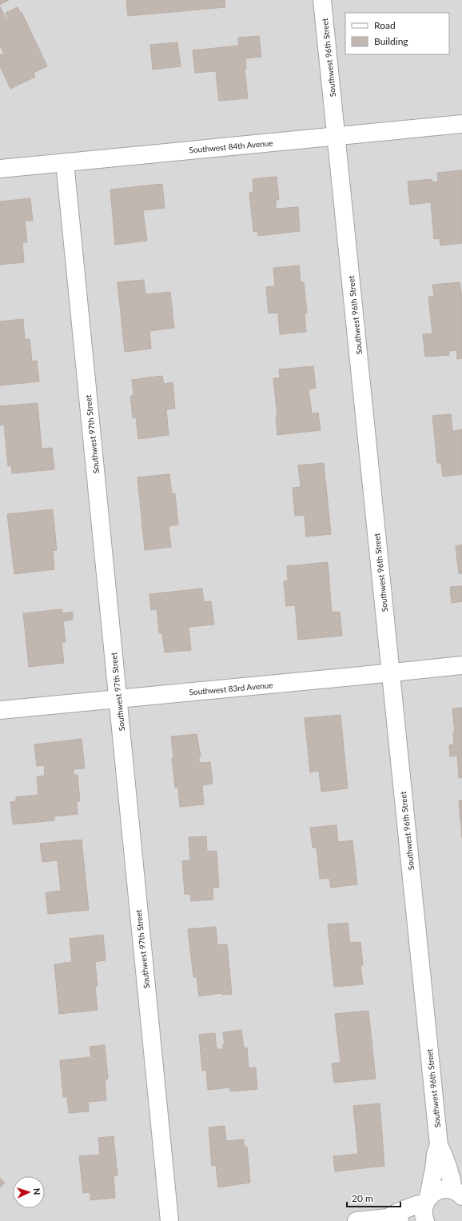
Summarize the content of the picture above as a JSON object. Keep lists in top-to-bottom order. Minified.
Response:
{"streets":{"street":["Southwest 96th Street","Southwest 84th Avenue","Southwest 97th Street","Southwest 83rd Avenue"]},"crossings":[["Southwest 96th Street","Southwest 84th Avenue"],["Southwest 96th Street","Southwest 83rd Avenue"],["Southwest 84th Avenue","Southwest 97th Street"],["Southwest 97th Street","Southwest 83rd Avenue"]],"legend":["Road","Building"],"scale_bar":"20 m","north":"right"}
